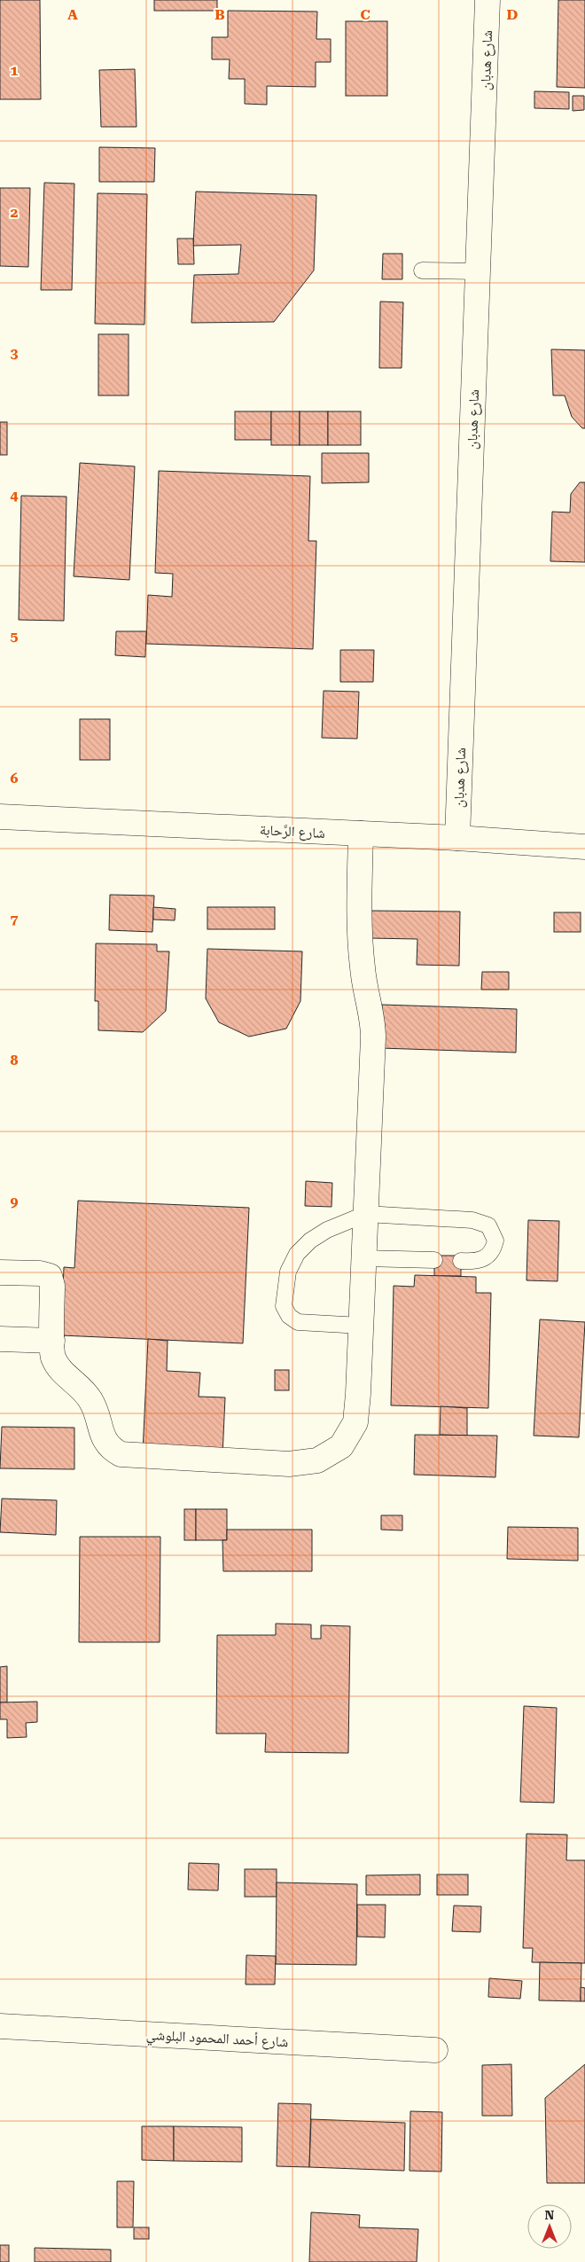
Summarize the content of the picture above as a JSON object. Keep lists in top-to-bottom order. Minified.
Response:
{"streets":{"street":["شارع هدبان","شارع الرَّحابة","شارع أحمد المحمود البلوشي"]},"crossings":[["شارع هدبان","شارع الرَّحابة"]],"north":"top","grid":{"columns":["A","B","C","D"],"rows":["1","2","3","4","5","6","7","8","9"]}}
